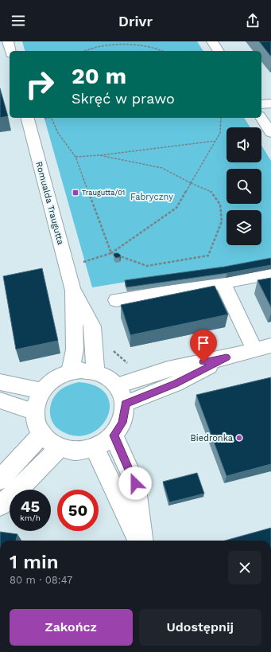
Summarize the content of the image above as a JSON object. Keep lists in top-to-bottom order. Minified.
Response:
{"streets":{"main road":["Romualda Traugutta"]},"parks":["Fabryczny"],"places":{"transit":["Traugutta/01"],"other":["Biedronka"]},"page":{"header":"Drivr","turn":["20 m","Skręć w prawo"],"speed":"45 km/h","limit":"50","heading":["1 min","80 m · 08:47"],"buttons":["Zakończ","Udostępnij"]}}
